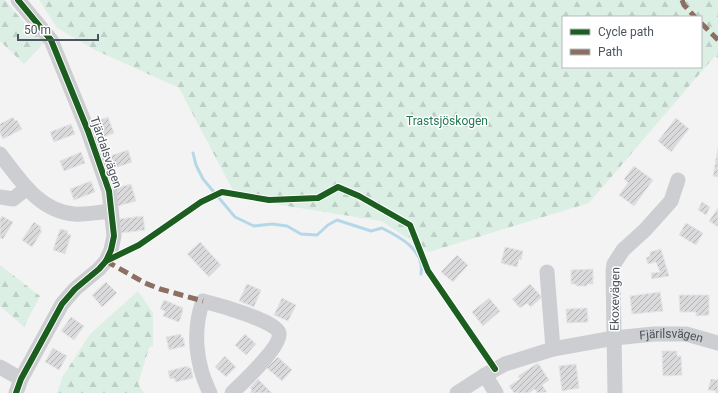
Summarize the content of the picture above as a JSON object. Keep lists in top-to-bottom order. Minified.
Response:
{"streets":{"street":["Tjärdalsvägen","Ekoxevägen","Fjärilsvägen"]},"crossings":[["Ekoxevägen","Fjärilsvägen"]],"parks":["Trastsjöskogen"],"legend":["Cycle path","Path"],"scale_bar":"50 m"}
